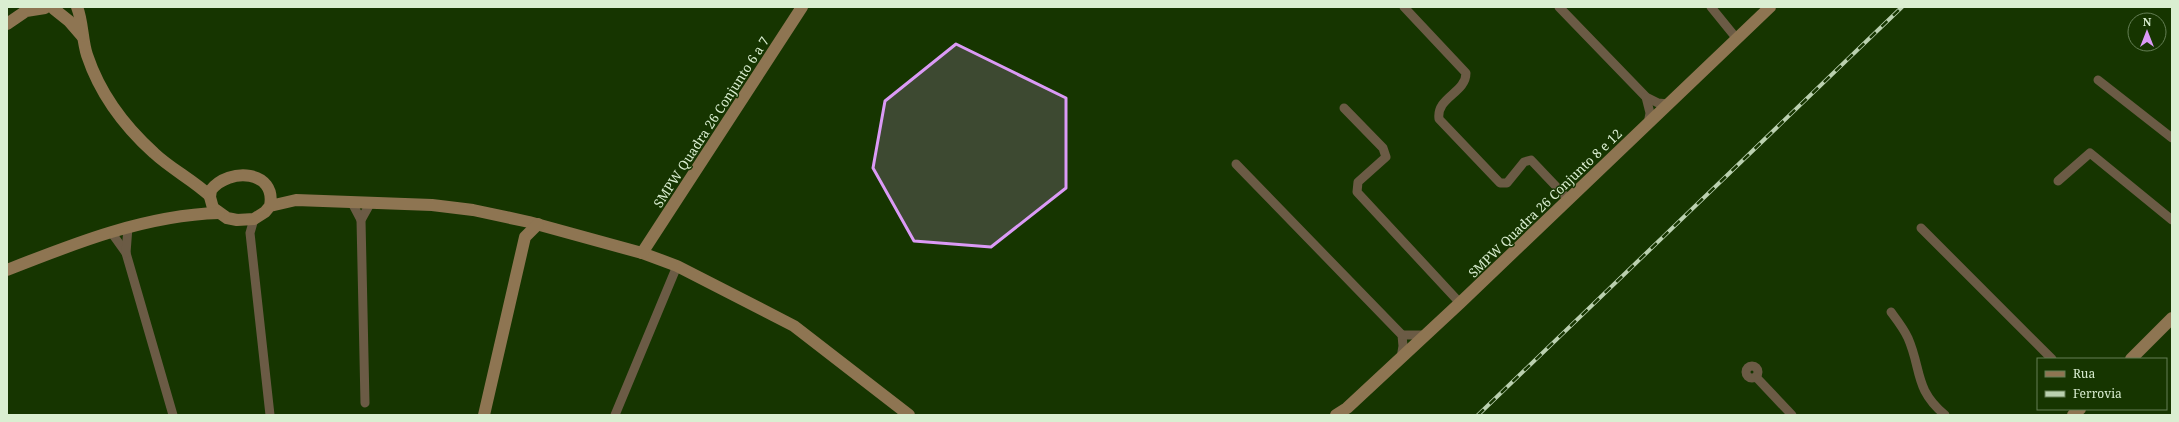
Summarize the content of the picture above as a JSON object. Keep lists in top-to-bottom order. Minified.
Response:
{"streets":{"street":["SMPW Quadra 26 Conjunto 6 a 7","SMPW Quadra 26 Conjunto 8 e 12"]},"legend":["Rua","Ferrovia"],"north":"top"}
